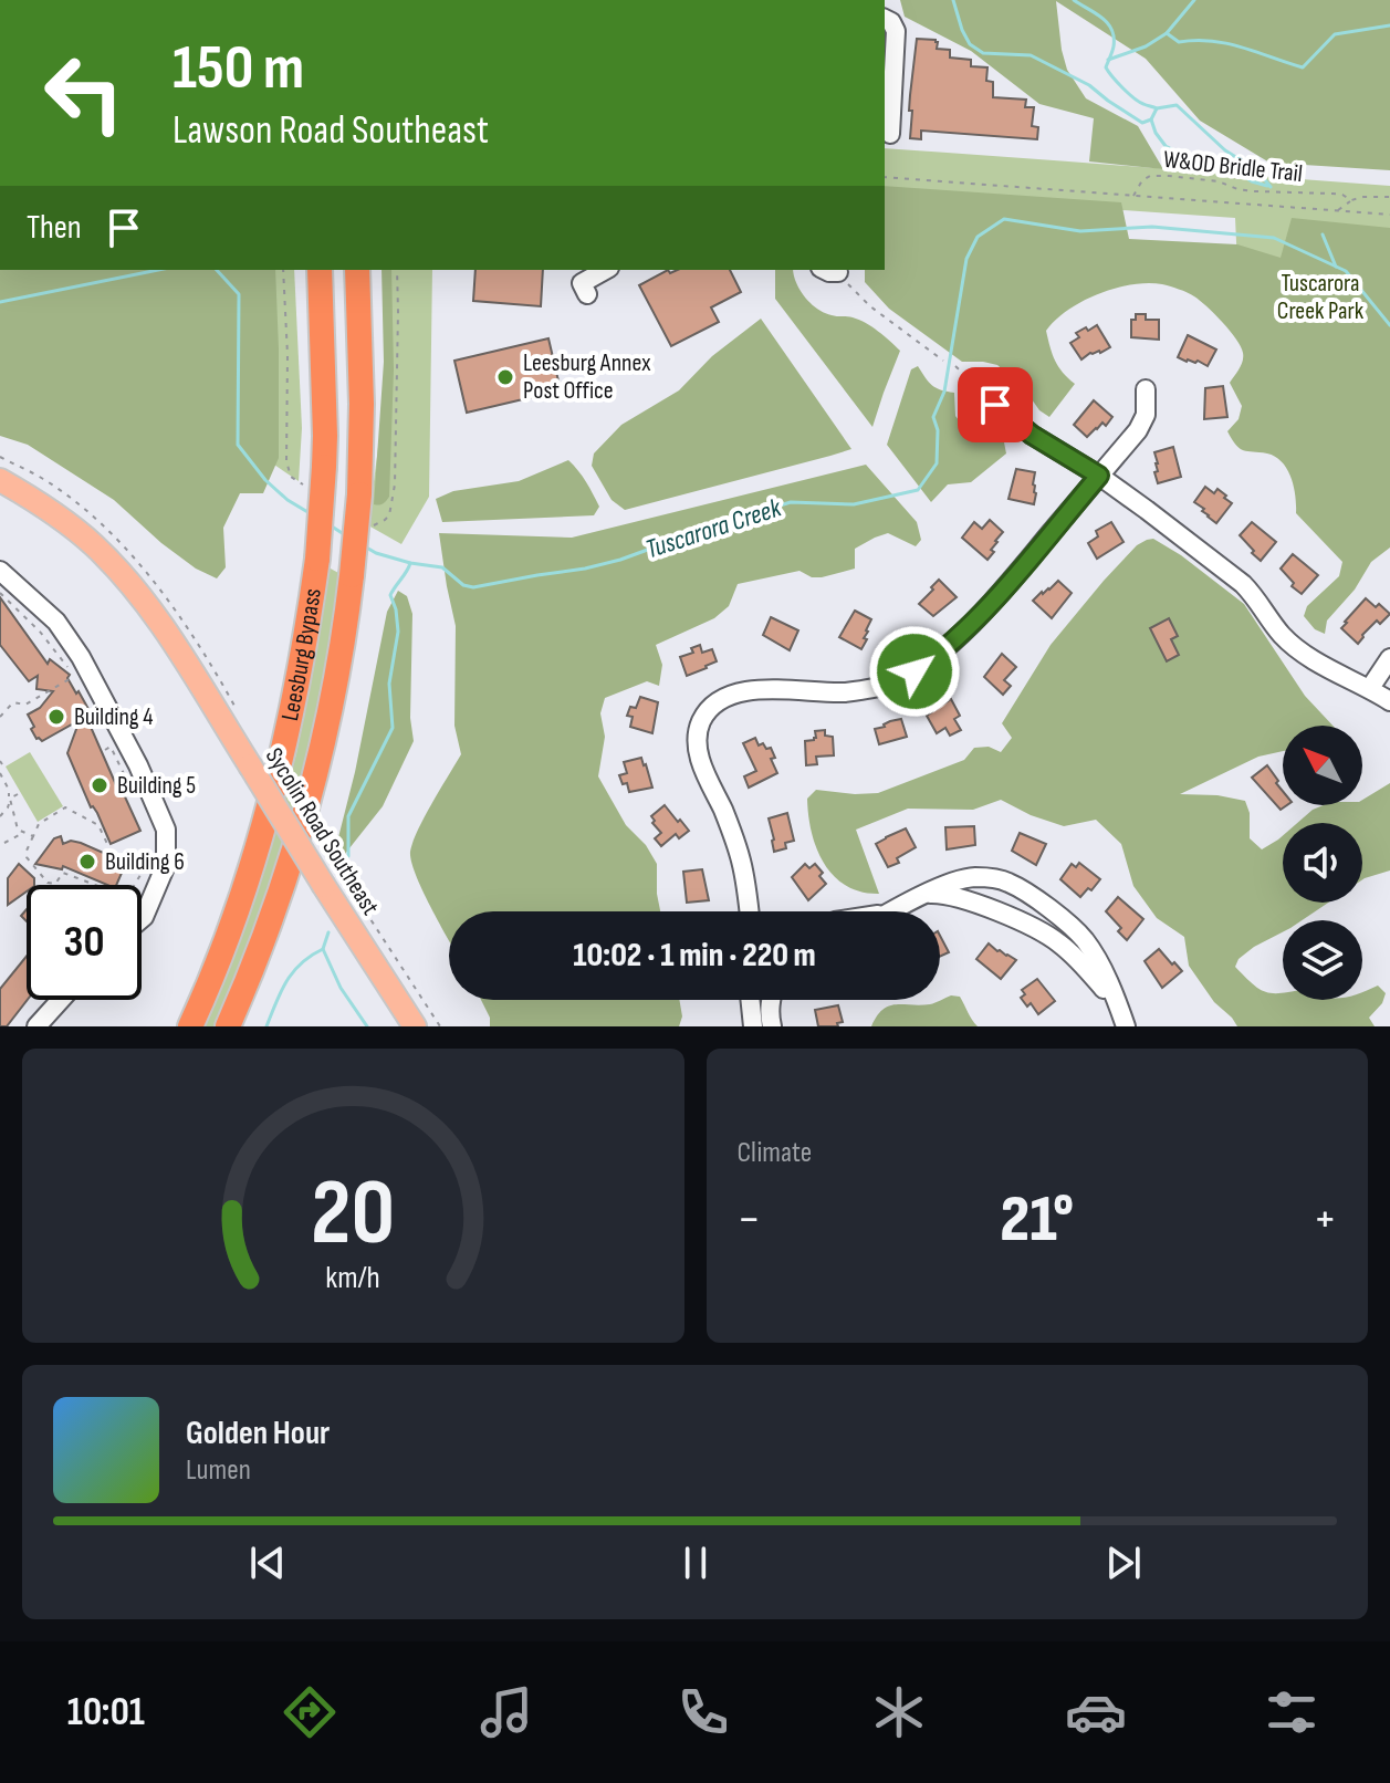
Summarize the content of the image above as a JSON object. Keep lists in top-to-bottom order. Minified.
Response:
{"streets":{"highway":["Leesburg Bypass"],"main road":["Sycolin Road Southeast"],"path":["W&OD Bridle Trail"]},"water":["Tuscarora Creek"],"parks":["Tuscarora Creek Park"],"places":["Leesburg Annex Post Office","Building 4","Building 5","Building 6"],"north":"top left","page":{"turn":["150 m","Lawson Road Southeast"],"then":"Then","limit":"30","trip":"10:02 · 1 min · 220 m","tile":"Climate","heat":["−","21°","+"],"song":["Golden Hour","Lumen"],"tabs":"10:01","gauge":["20","km/h"]}}
